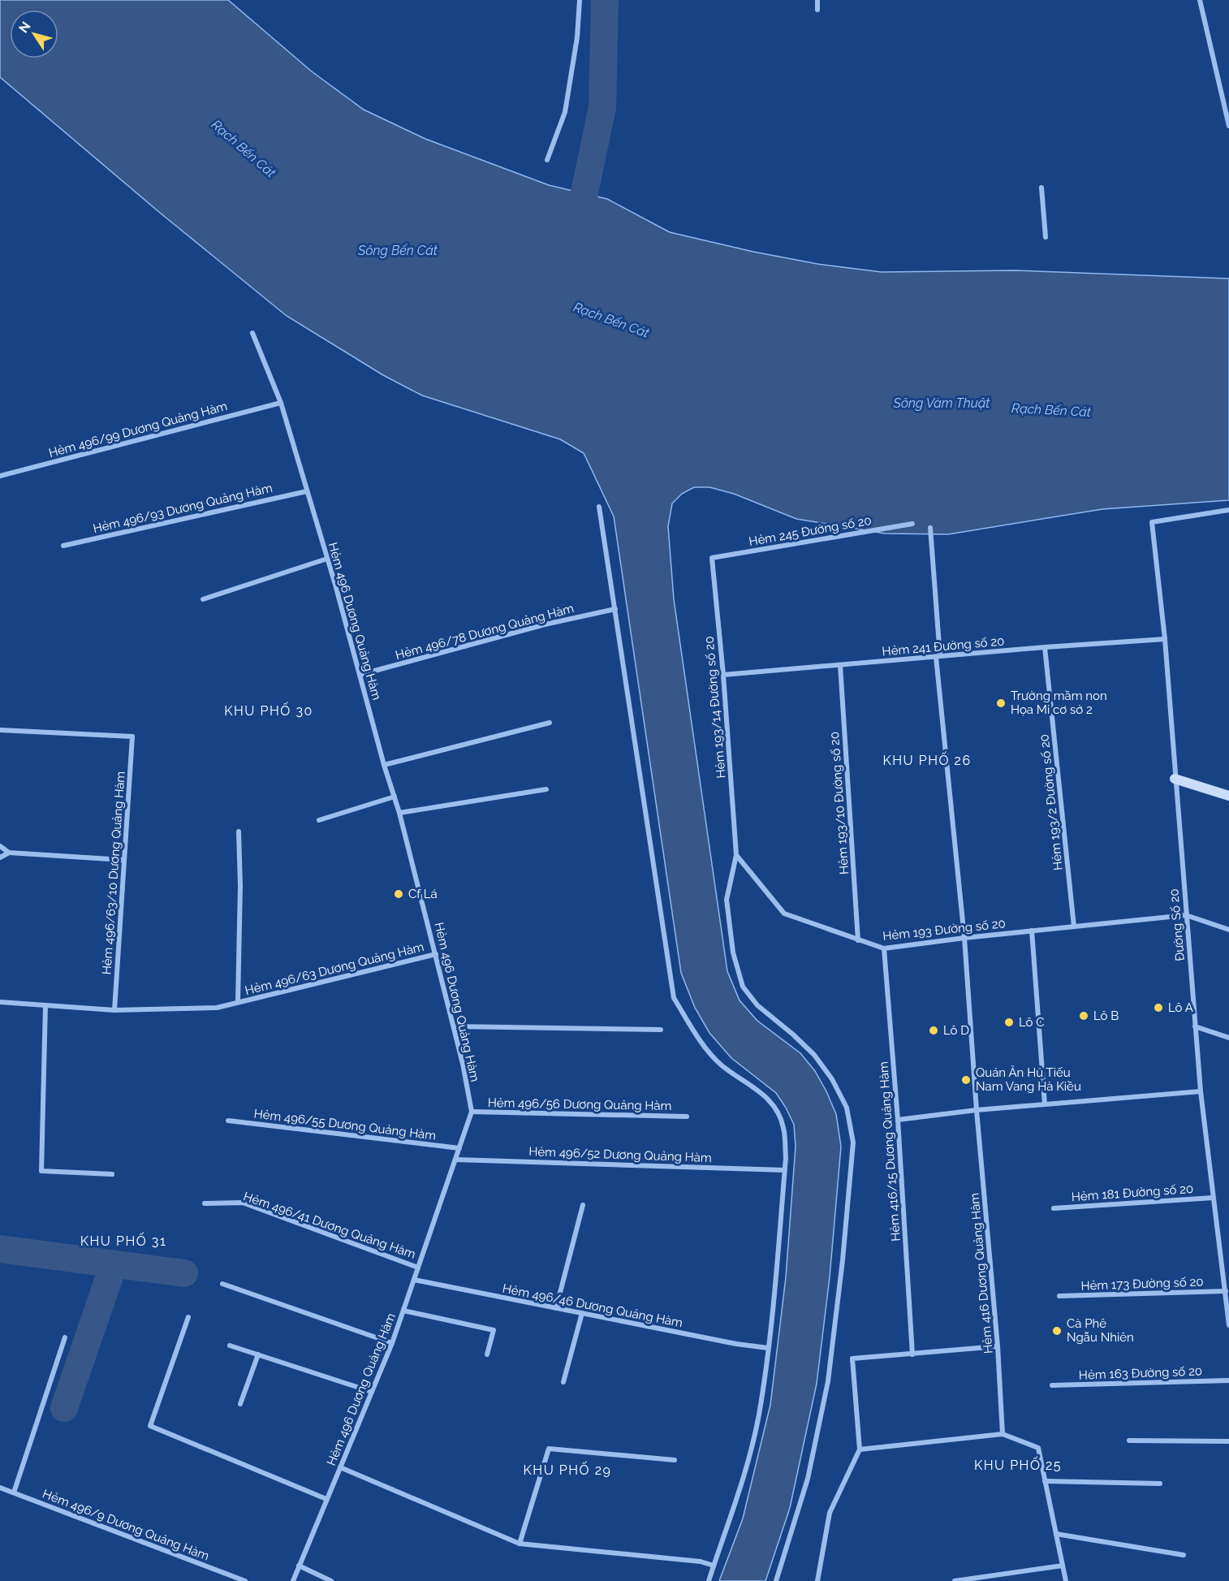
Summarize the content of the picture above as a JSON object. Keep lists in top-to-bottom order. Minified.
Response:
{"streets":{"street":["Hẻm 496/99 Dương Quảng Hàm","Hẻm 496/93 Dương Quảng Hàm","Hẻm 245 Đường số 20","Hẻm 496 Dương Quảng Hàm","Hẻm 496/78 Dương Quảng Hàm","Hẻm 241 Đường số 20","Hẻm 193/14 Đường số 20","Hẻm 193/2 Đường số 20","Hẻm 193/10 Đường số 20","Hẻm 496/63/10 Dương Quảng Hàm","Đường Số 20","Hẻm 193 Đường số 20","Hẻm 496/63 Dương Quảng Hàm","Hẻm 496/56 Dương Quảng Hàm","Hẻm 496/55 Dương Quảng Hàm","Hẻm 416/15 Dương Quảng Hàm","Hẻm 496/52 Dương Quảng Hàm","Hẻm 181 Đường số 20","Hẻm 496/41 Dương Quảng Hàm","Hẻm 416 Dương Quảng Hàm","Hẻm 173 Đường số 20","Hẻm 496/46 Dương Quảng Hàm","Hẻm 163 Đường số 20","Hẻm 496/9 Dương Quảng Hàm"]},"crossings":[["Hẻm 496/99 Dương Quảng Hàm","Hẻm 496 Dương Quảng Hàm"],["Hẻm 496/93 Dương Quảng Hàm","Hẻm 496 Dương Quảng Hàm"],["Hẻm 245 Đường số 20","Hẻm 193/14 Đường số 20"],["Hẻm 496 Dương Quảng Hàm","Hẻm 496/78 Dương Quảng Hàm"],["Hẻm 496 Dương Quảng Hàm","Hẻm 496/63 Dương Quảng Hàm"],["Hẻm 496 Dương Quảng Hàm","Hẻm 496/56 Dương Quảng Hàm"],["Hẻm 496 Dương Quảng Hàm","Hẻm 496/55 Dương Quảng Hàm"],["Hẻm 496 Dương Quảng Hàm","Hẻm 496/52 Dương Quảng Hàm"],["Hẻm 496 Dương Quảng Hàm","Hẻm 496/41 Dương Quảng Hàm"],["Hẻm 496 Dương Quảng Hàm","Hẻm 496/46 Dương Quảng Hàm"],["Hẻm 241 Đường số 20","Hẻm 193/14 Đường số 20"],["Hẻm 241 Đường số 20","Hẻm 193/2 Đường số 20"],["Hẻm 241 Đường số 20","Hẻm 193/10 Đường số 20"],["Hẻm 241 Đường số 20","Đường Số 20"],["Hẻm 241 Đường số 20","Hẻm 416 Dương Quảng Hàm"],["Hẻm 193/14 Đường số 20","Hẻm 193 Đường số 20"],["Hẻm 193/2 Đường số 20","Hẻm 193 Đường số 20"],["Hẻm 193/10 Đường số 20","Hẻm 193 Đường số 20"],["Hẻm 496/63/10 Dương Quảng Hàm","Hẻm 496/63 Dương Quảng Hàm"],["Đường Số 20","Hẻm 193 Đường số 20"],["Đường Số 20","Hẻm 181 Đường số 20"],["Đường Số 20","Hẻm 173 Đường số 20"],["Hẻm 193 Đường số 20","Hẻm 416/15 Dương Quảng Hàm"],["Hẻm 193 Đường số 20","Hẻm 416 Dương Quảng Hàm"]],"districts":["KHU PHỐ 30","KHU PHỐ 26","KHU PHỐ 31","KHU PHỐ 25","KHU PHỐ 29"],"water":["Rạch Bến Cát","Sông Bến Cát","Sông Vàm Thuật"],"places":["Trường mầm non Họa Mi cơ sở 2","Cf Lá","Lô A","Lô B","Lô C","Lô D","Quán Ăn Hủ Tiếu Nam Vang Hà Kiều","Cà Phê Ngẫu Nhiên"],"north":"top left"}
